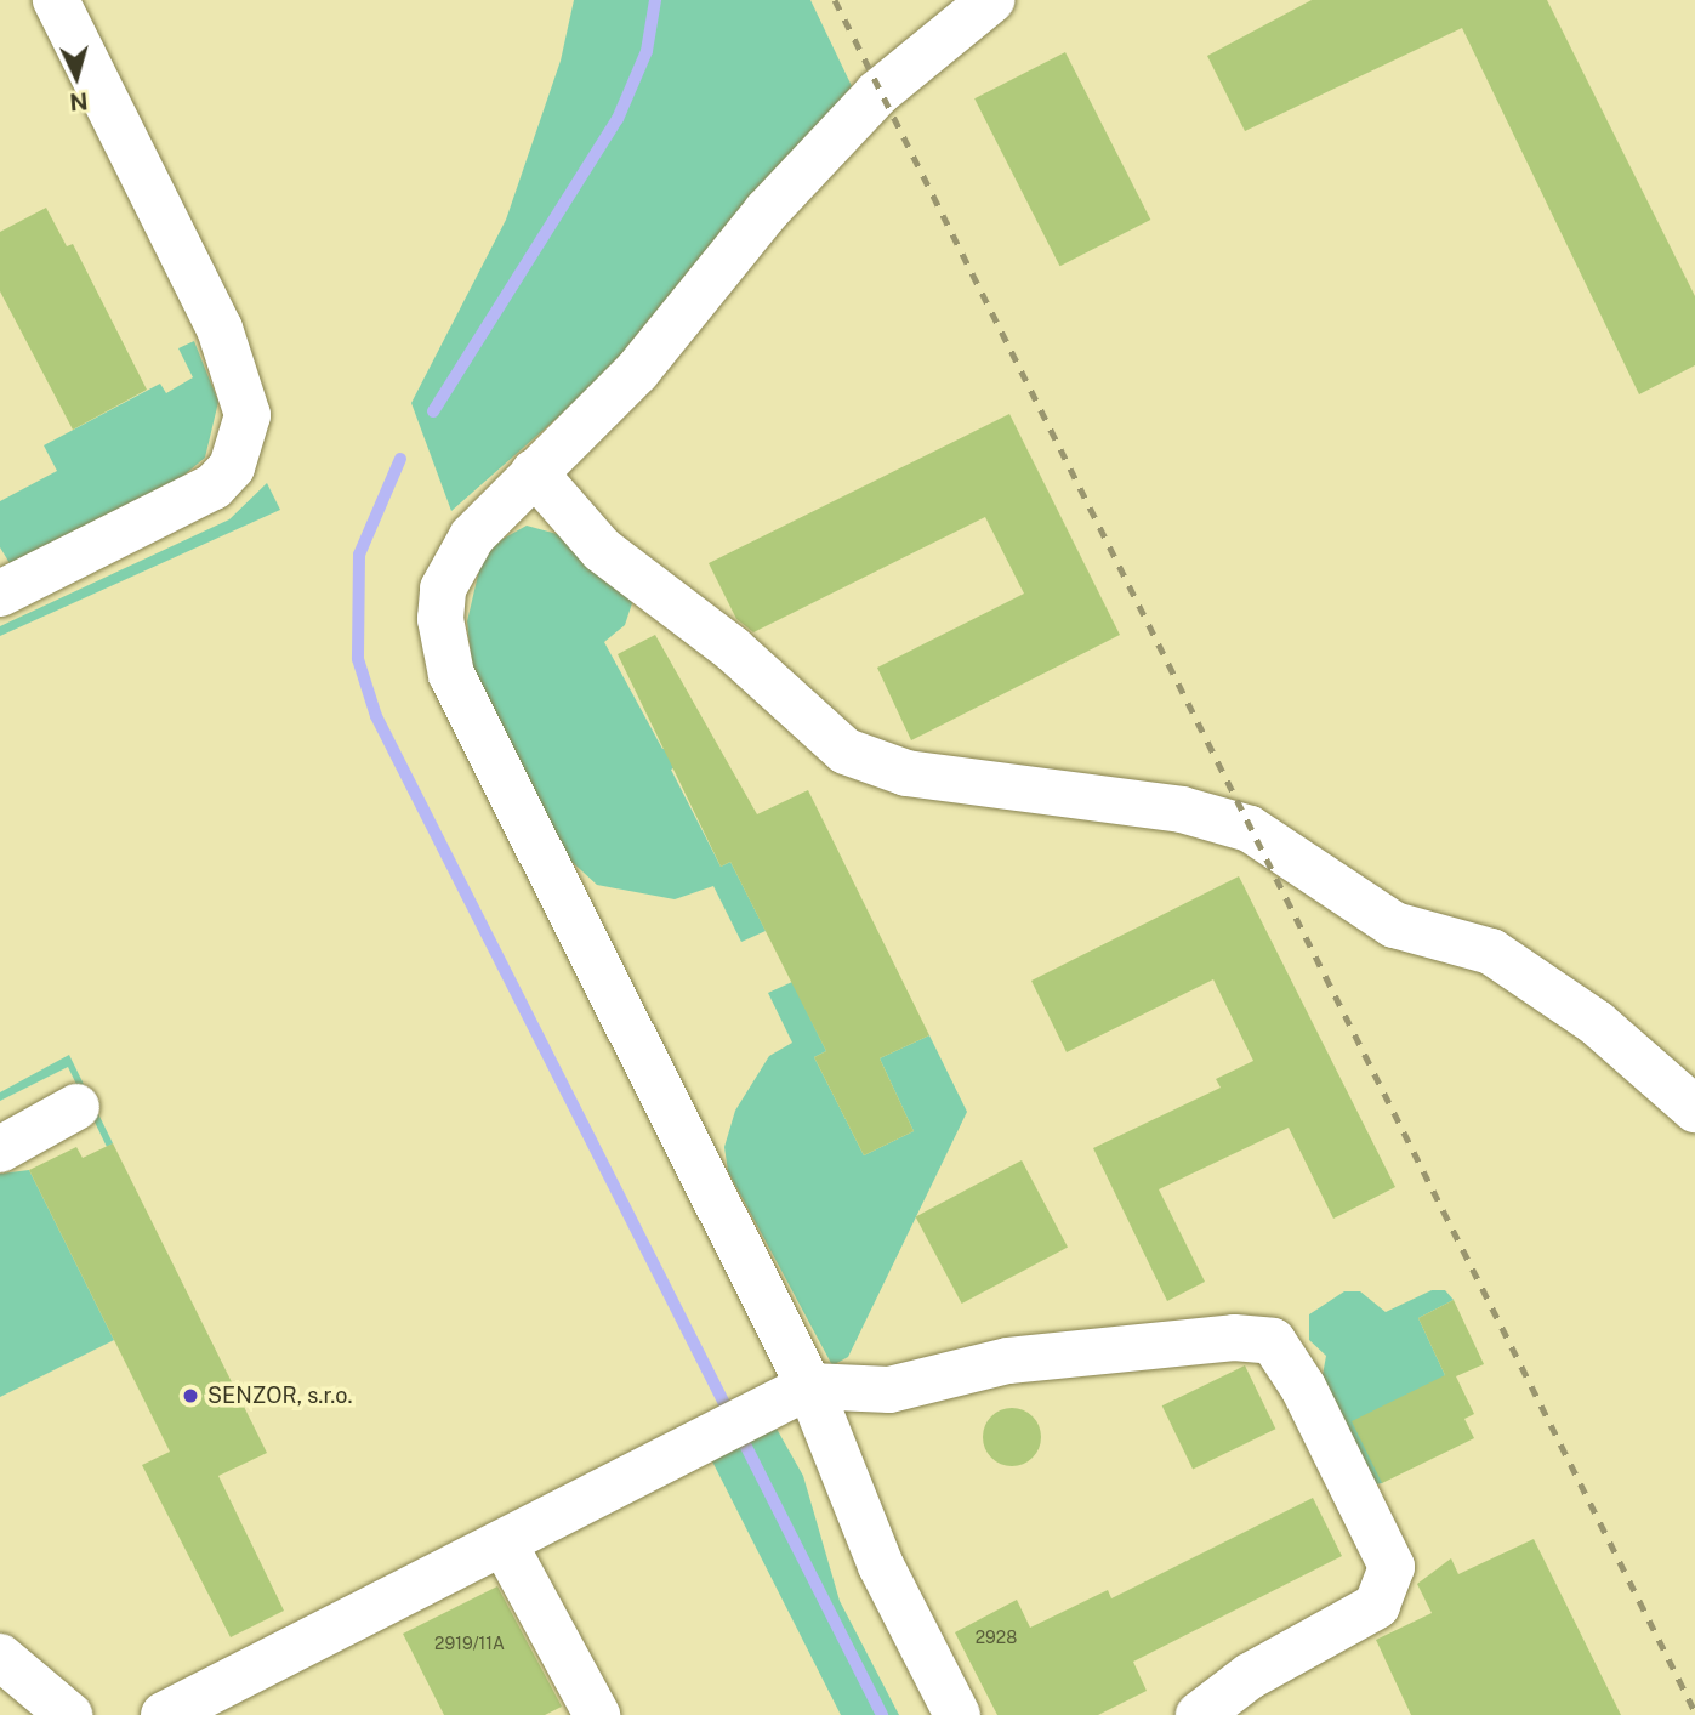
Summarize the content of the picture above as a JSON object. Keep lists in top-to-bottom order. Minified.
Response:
{"places":["SENZOR, s.r.o."],"house_numbers":["2928","2919/11A"],"north":"bottom"}
